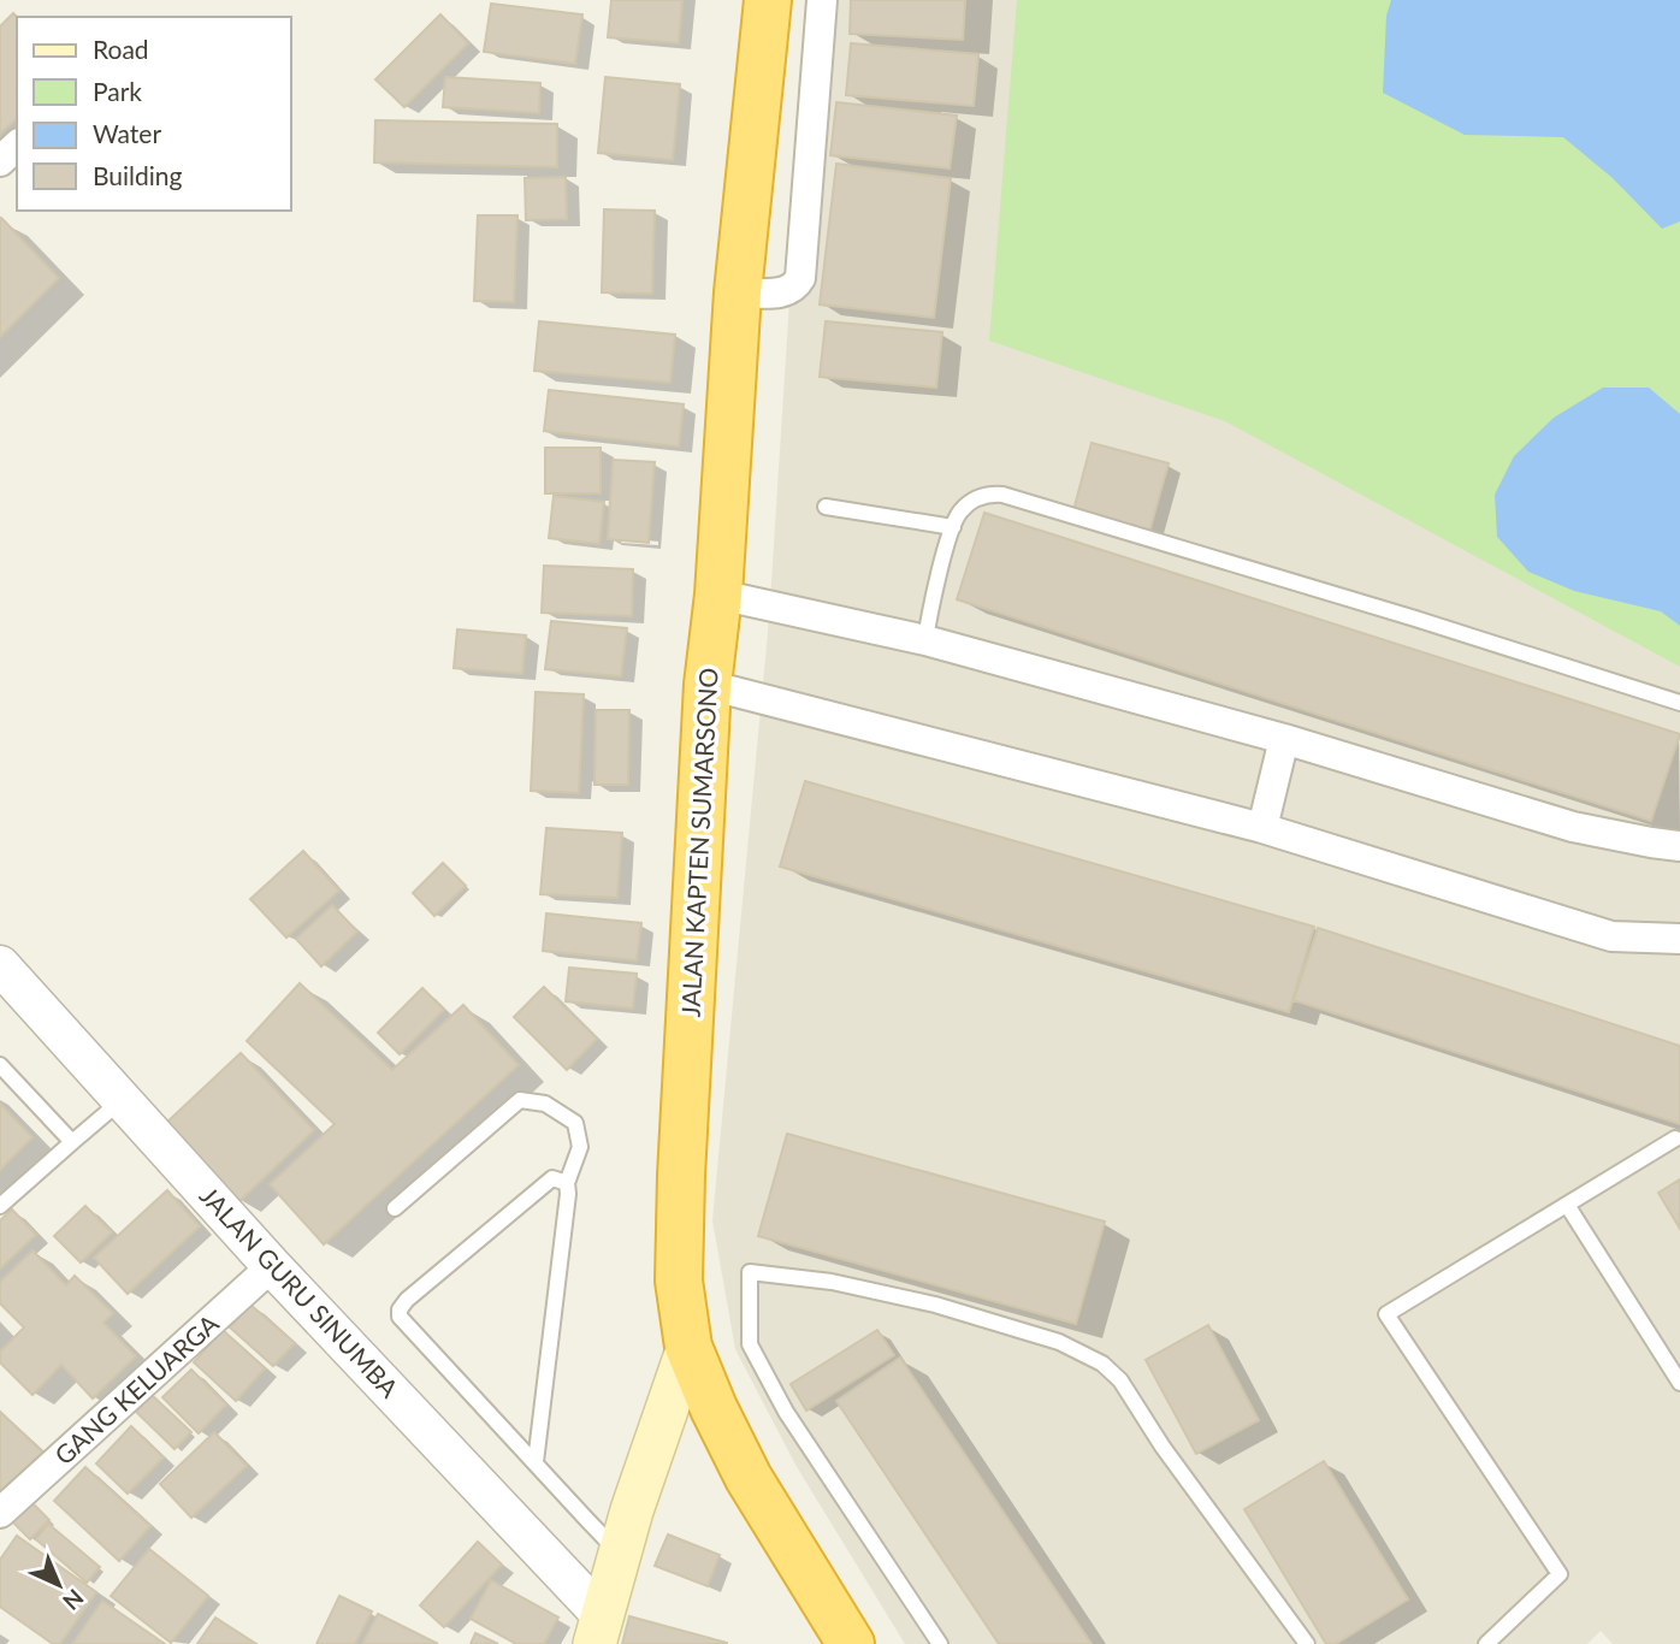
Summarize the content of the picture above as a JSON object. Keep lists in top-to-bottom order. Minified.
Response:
{"streets":{"highway":["JALAN KAPTEN SUMARSONO"],"street":["JALAN GURU SINUMBA","GANG KELUARGA"]},"crossings":[["JALAN GURU SINUMBA","GANG KELUARGA"]],"legend":["Road","Park","Water","Building"],"north":"bottom right"}
